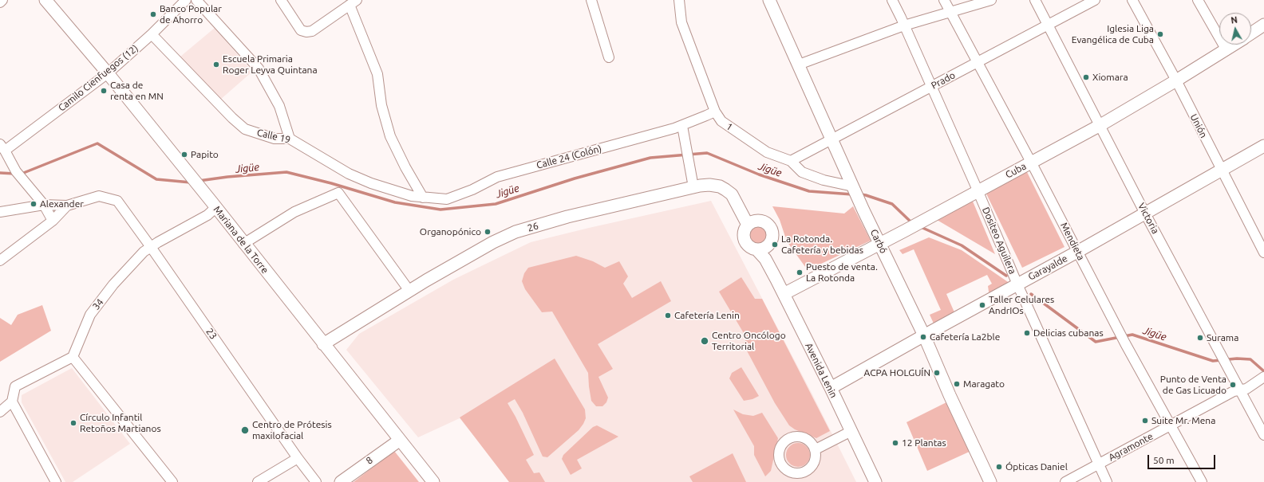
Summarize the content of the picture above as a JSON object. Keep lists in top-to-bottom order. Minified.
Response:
{"streets":{"street":["Camilo Cienfuegos (12)","Prado","Unión","1","Calle 19","Calle 24 (Colón)","Cuba","Victoria","26","Mariana de la Torre","Dositeo Aguilera","Carbó","Mendieta","Garayalde","34","23","Avenida Lenin","Agramonte","8"]},"crossings":[["Camilo Cienfuegos (12)","Calle 19"],["Camilo Cienfuegos (12)","Mariana de la Torre"],["Prado","1"],["Prado","Victoria"],["Prado","Dositeo Aguilera"],["Prado","Carbó"],["Prado","Mendieta"],["Unión","Cuba"],["Unión","Garayalde"],["1","Calle 24 (Colón)"],["1","Carbó"],["Calle 19","Calle 24 (Colón)"],["Cuba","Victoria"],["Cuba","Dositeo Aguilera"],["Cuba","Carbó"],["Cuba","Mendieta"],["Cuba","Avenida Lenin"],["Victoria","Garayalde"],["Victoria","Agramonte"],["26","Mariana de la Torre"],["26","Avenida Lenin"],["Mariana de la Torre","34"],["Mariana de la Torre","8"],["Dositeo Aguilera","Garayalde"],["Dositeo Aguilera","Agramonte"],["Carbó","Garayalde"],["Mendieta","Garayalde"],["Mendieta","Agramonte"],["Garayalde","Avenida Lenin"],["34","23"]],"water":["Jigüe"],"places":["Banco Popular de Ahorro","Iglesia Liga Evangélica de Cuba","Escuela Primaria Roger Leyva Quintana","Xiomara","Casa de renta en MN","Papito","Alexander","Organopónico","La Rotonda. Cafetería y bebidas","Puesto de venta. La Rotonda","Taller Celulares AndrIOs","Cafetería Lenin","Delicias cubanas","Cafetería La2ble","Surama","Centro Oncólogo Territorial","ACPA HOLGUÍN","Maragato","Punto de Venta de Gas Licuado","Suite Mr. Mena","Círculo Infantil Retoños Martianos","Centro de Prótesis maxilofacial","12 Plantas","Ópticas Daniel"],"scale_bar":"50 m","north":"top"}
